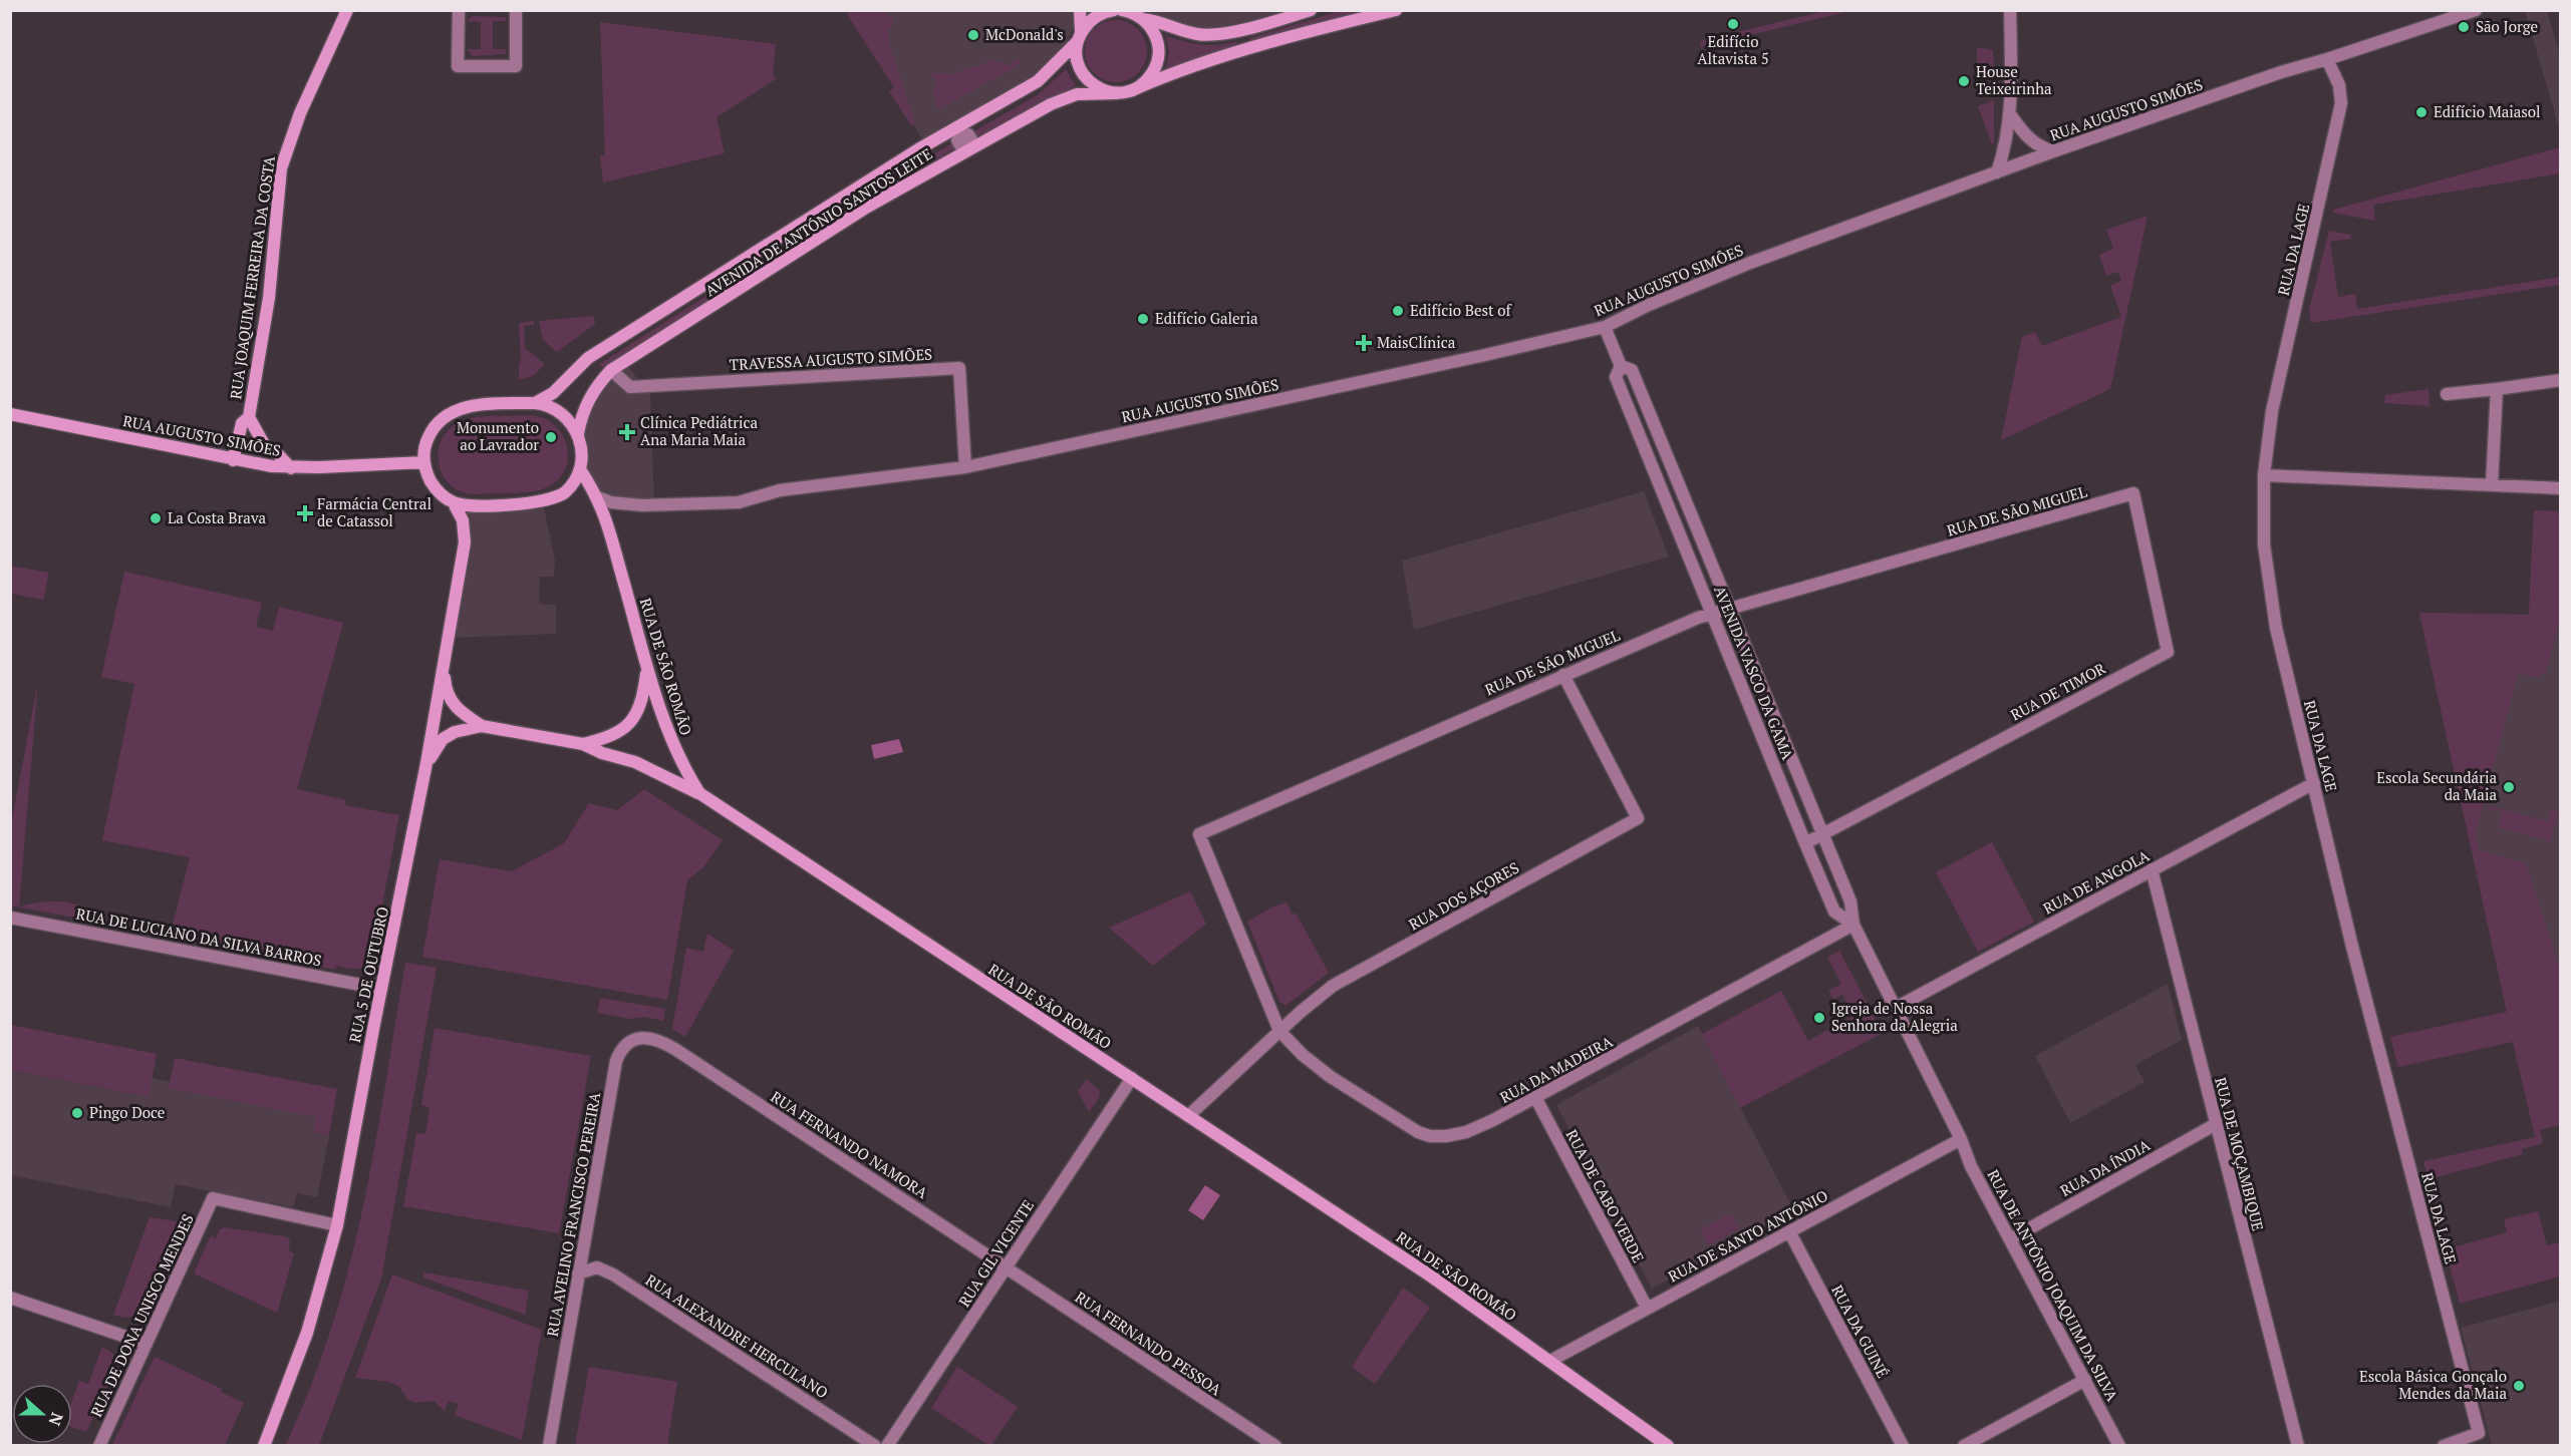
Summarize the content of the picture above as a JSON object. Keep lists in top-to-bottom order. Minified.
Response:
{"streets":{"main road":["RUA AUGUSTO SIMÕES","AVENIDA DE ANTÓNIO SANTOS LEITE","RUA JOAQUIM FERREIRA DA COSTA","RUA DE SÃO ROMÃO","RUA 5 DE OUTUBRO"],"street":["RUA DA LAGE","TRAVESSA AUGUSTO SIMÕES","RUA DE SÃO MIGUEL","AVENIDA VASCO DA GAMA","RUA DE TIMOR","RUA DE ANGOLA","RUA DOS AÇORES","RUA DE LUCIANO DA SILVA BARROS","RUA DA MADEIRA","RUA FERNANDO NAMORA","RUA DE MOÇAMBIQUE","RUA DA ÍNDIA","RUA DE CABO VERDE","RUA AVELINO FRANCISCO PEREIRA","RUA DE SANTO ANTÓNIO","RUA GIL VICENTE","RUA DE ANTÓNIO JOAQUIM DA SILVA","RUA DE DONA UNISCO MENDES","RUA DA GUINÉ","RUA ALEXANDRE HERCULANO","RUA FERNANDO PESSOA"]},"crossings":[["RUA AUGUSTO SIMÕES","AVENIDA DE ANTÓNIO SANTOS LEITE"],["RUA AUGUSTO SIMÕES","RUA DA LAGE"],["RUA AUGUSTO SIMÕES","RUA JOAQUIM FERREIRA DA COSTA"],["RUA AUGUSTO SIMÕES","TRAVESSA AUGUSTO SIMÕES"],["RUA AUGUSTO SIMÕES","RUA DE SÃO ROMÃO"],["RUA AUGUSTO SIMÕES","AVENIDA VASCO DA GAMA"],["RUA AUGUSTO SIMÕES","RUA 5 DE OUTUBRO"],["AVENIDA DE ANTÓNIO SANTOS LEITE","TRAVESSA AUGUSTO SIMÕES"],["AVENIDA DE ANTÓNIO SANTOS LEITE","RUA DE SÃO ROMÃO"],["AVENIDA DE ANTÓNIO SANTOS LEITE","RUA 5 DE OUTUBRO"],["RUA DA LAGE","RUA DE ANGOLA"],["RUA DE SÃO MIGUEL","AVENIDA VASCO DA GAMA"],["RUA DE SÃO MIGUEL","RUA DE TIMOR"],["RUA DE SÃO MIGUEL","RUA DOS AÇORES"],["RUA DE SÃO MIGUEL","RUA DA MADEIRA"],["RUA DE SÃO ROMÃO","RUA DOS AÇORES"],["RUA DE SÃO ROMÃO","RUA 5 DE OUTUBRO"],["RUA DE SÃO ROMÃO","RUA DE SANTO ANTÓNIO"],["RUA DE SÃO ROMÃO","RUA GIL VICENTE"],["AVENIDA VASCO DA GAMA","RUA DE TIMOR"],["AVENIDA VASCO DA GAMA","RUA DE ANGOLA"],["AVENIDA VASCO DA GAMA","RUA DA MADEIRA"],["AVENIDA VASCO DA GAMA","RUA DE SANTO ANTÓNIO"],["AVENIDA VASCO DA GAMA","RUA DE ANTÓNIO JOAQUIM DA SILVA"],["RUA DE ANGOLA","RUA DE MOÇAMBIQUE"],["RUA DOS AÇORES","RUA DA MADEIRA"],["RUA DE LUCIANO DA SILVA BARROS","RUA 5 DE OUTUBRO"],["RUA 5 DE OUTUBRO","RUA DE DONA UNISCO MENDES"],["RUA DA MADEIRA","RUA DE CABO VERDE"],["RUA FERNANDO NAMORA","RUA AVELINO FRANCISCO PEREIRA"],["RUA FERNANDO NAMORA","RUA GIL VICENTE"],["RUA FERNANDO NAMORA","RUA FERNANDO PESSOA"],["RUA DE MOÇAMBIQUE","RUA DA ÍNDIA"],["RUA DA ÍNDIA","RUA DE ANTÓNIO JOAQUIM DA SILVA"],["RUA DE CABO VERDE","RUA DE SANTO ANTÓNIO"],["RUA AVELINO FRANCISCO PEREIRA","RUA ALEXANDRE HERCULANO"],["RUA DE SANTO ANTÓNIO","RUA DE ANTÓNIO JOAQUIM DA SILVA"],["RUA DE SANTO ANTÓNIO","RUA DA GUINÉ"],["RUA GIL VICENTE","RUA FERNANDO PESSOA"]],"places":{"other":["Edifício Altavista 5","São Jorge","McDonald's","House Teixeirinha","Edifício Maiasol","Edifício Best of","Edifício Galeria","Monumento ao Lavrador","La Costa Brava","Escola Secundária da Maia","Igreja de Nossa Senhora da Alegria","Pingo Doce","Escola Básica Gonçalo Mendes da Maia"],"health":["MaisClínica","Clínica Pediátrica Ana Maria Maia","Farmácia Central de Catassol"]},"north":"right"}
